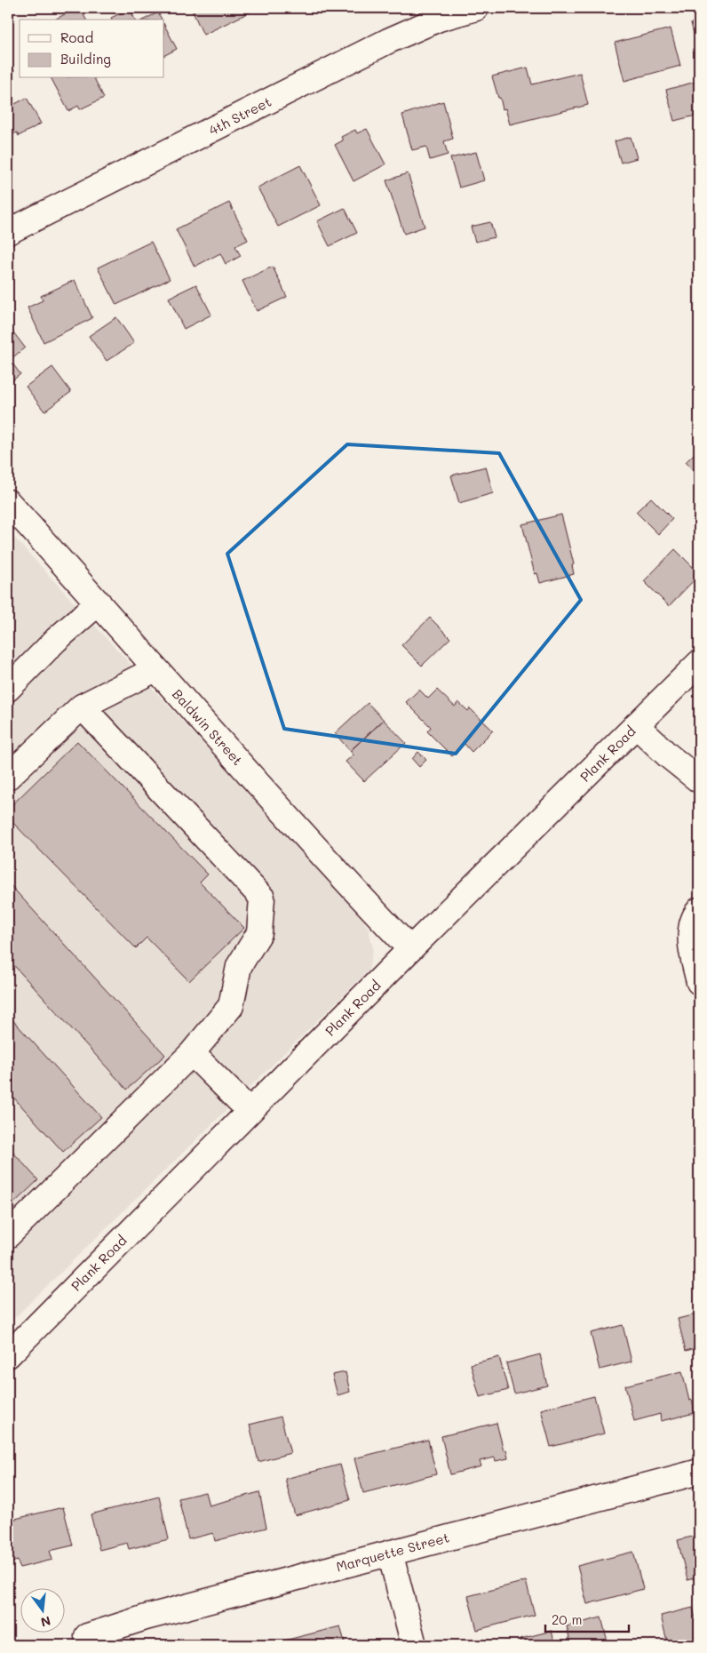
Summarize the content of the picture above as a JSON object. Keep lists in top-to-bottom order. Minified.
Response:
{"streets":{"street":["4th Street","Baldwin Street","Plank Road","Marquette Street"]},"crossings":[["Baldwin Street","Plank Road"]],"legend":["Road","Building"],"scale_bar":"20 m","north":"bottom"}
